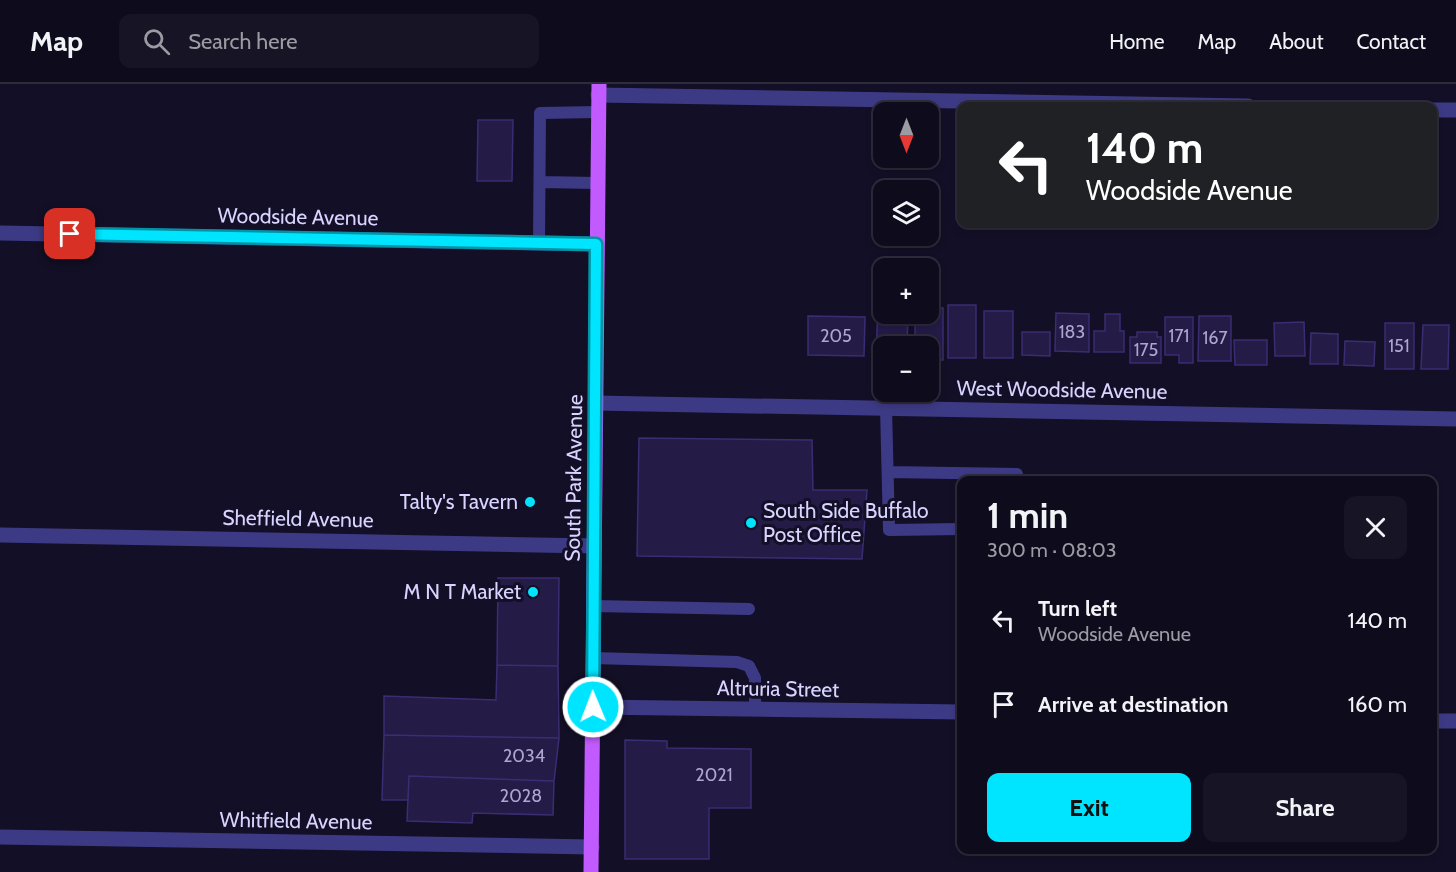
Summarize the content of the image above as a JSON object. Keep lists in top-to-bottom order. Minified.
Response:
{"streets":{"main road":["South Park Avenue"],"street":["Woodside Avenue","West Woodside Avenue","Sheffield Avenue","Altruria Street","Whitfield Avenue"]},"crossings":[["Woodside Avenue","South Park Avenue"],["West Woodside Avenue","South Park Avenue"],["South Park Avenue","Sheffield Avenue"],["South Park Avenue","Altruria Street"],["South Park Avenue","Whitfield Avenue"]],"places":["Talty's Tavern","South Side Buffalo Post Office","M N T Market"],"house_numbers":["183","205","171","167","151","175","2034","2021","2028"],"north":"bottom","page":{"header":"Map","search":"Search here","nav":["Home","Map","About","Contact"],"map_buttons":["+","−"],"turn":["140 m","Woodside Avenue"],"heading":["1 min","300 m · 08:03"],"list":[{"name":"Turn left","note":"Woodside Avenue","value":"140 m"},{"name":"Arrive at destination","value":"160 m"}],"buttons":["Exit","Share"]}}
